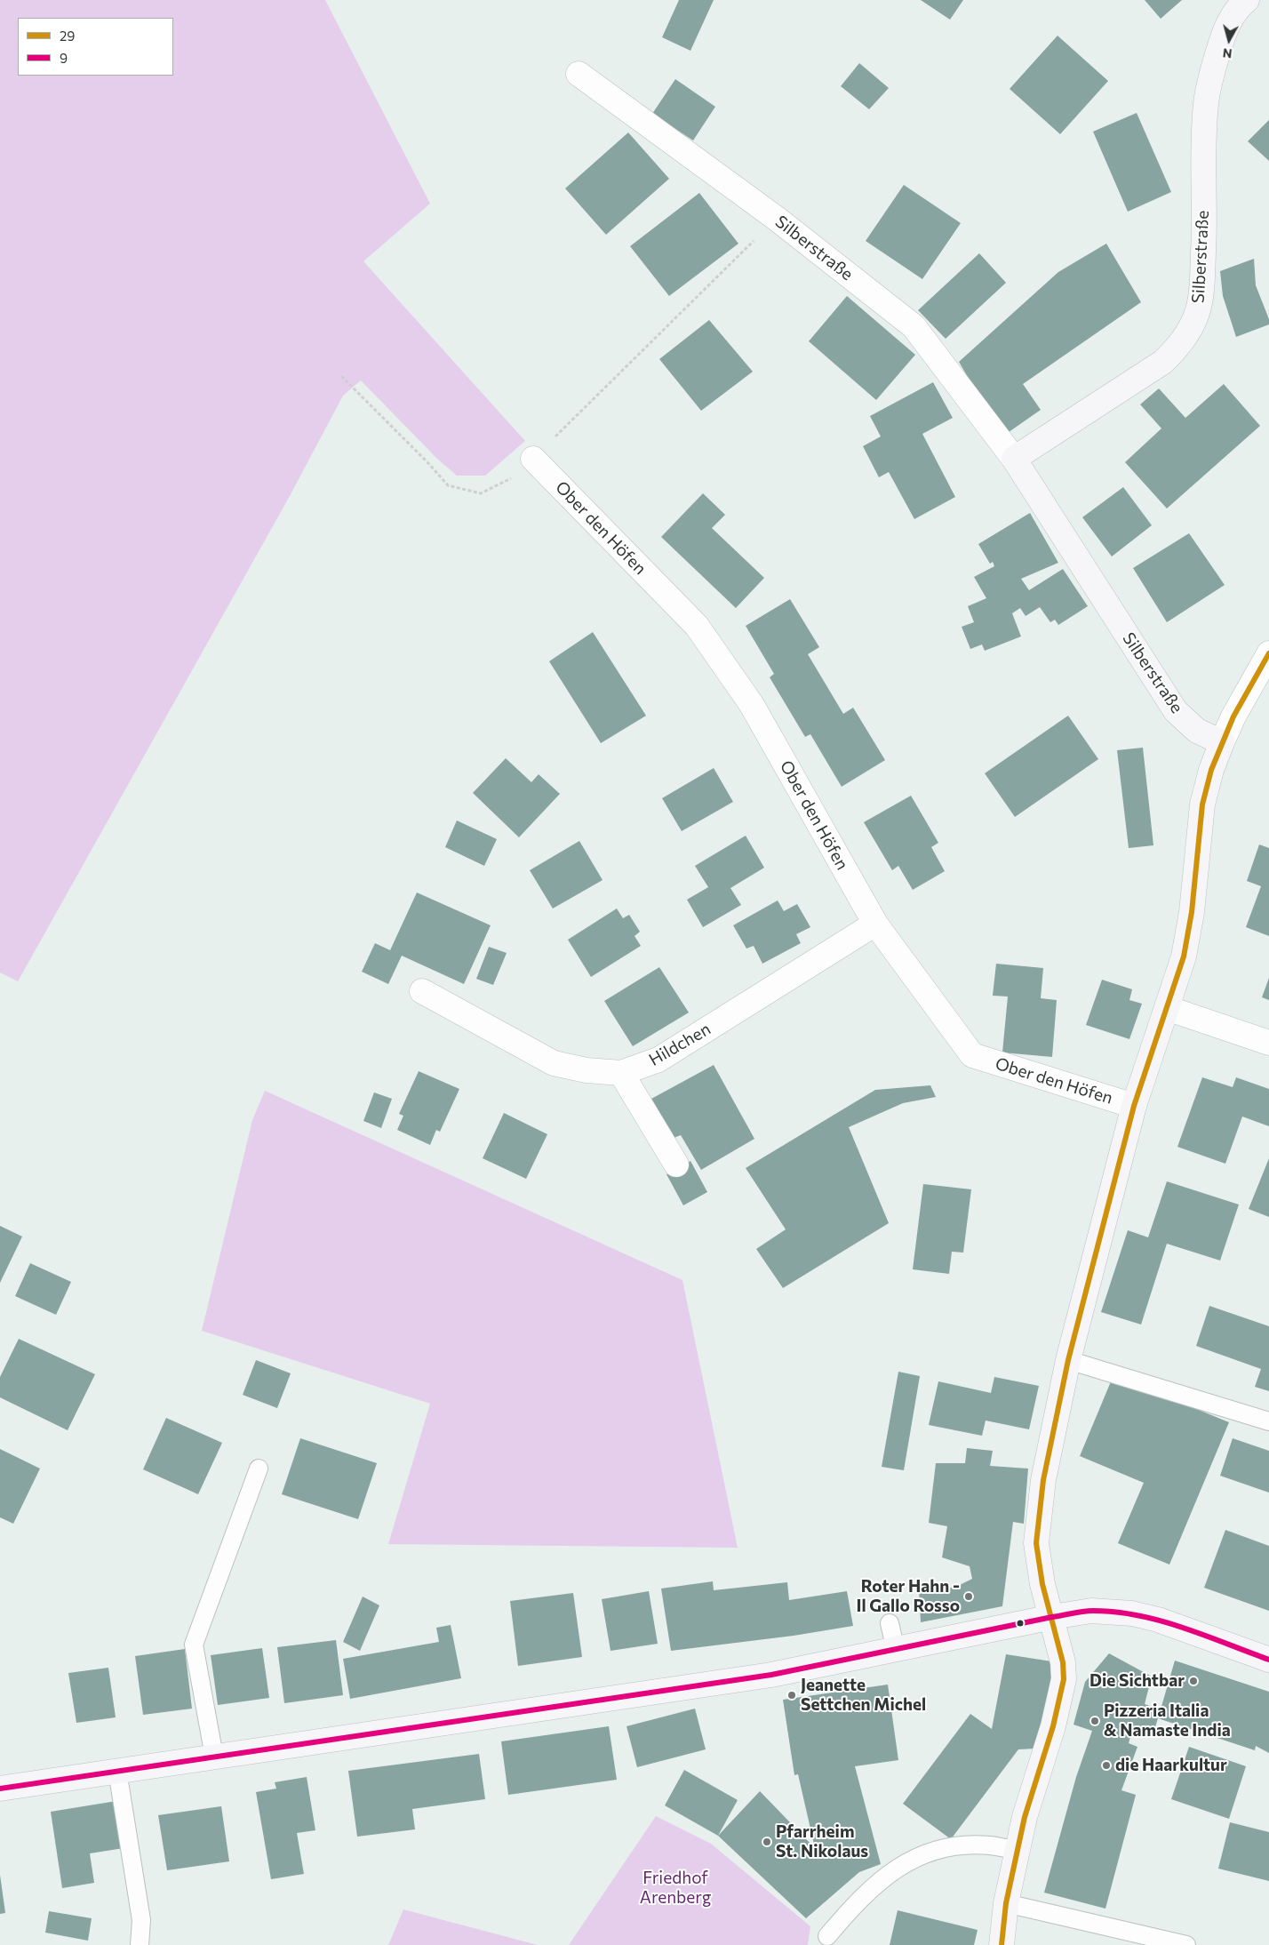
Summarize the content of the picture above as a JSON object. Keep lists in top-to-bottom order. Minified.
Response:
{"streets":{"street":["Silberstraße","Ober den Höfen","Hildchen"]},"crossings":[["Ober den Höfen","Hildchen"]],"parks":["Friedhof Arenberg"],"places":["Roter Hahn - Il Gallo Rosso","Die Sichtbar","Jeanette Settchen Michel","Pizzeria Italia & Namaste India","die Haarkultur","Pfarrheim St. Nikolaus"],"lines":["transit line 29","transit line 9"],"legend":["29","9"],"north":"bottom"}
